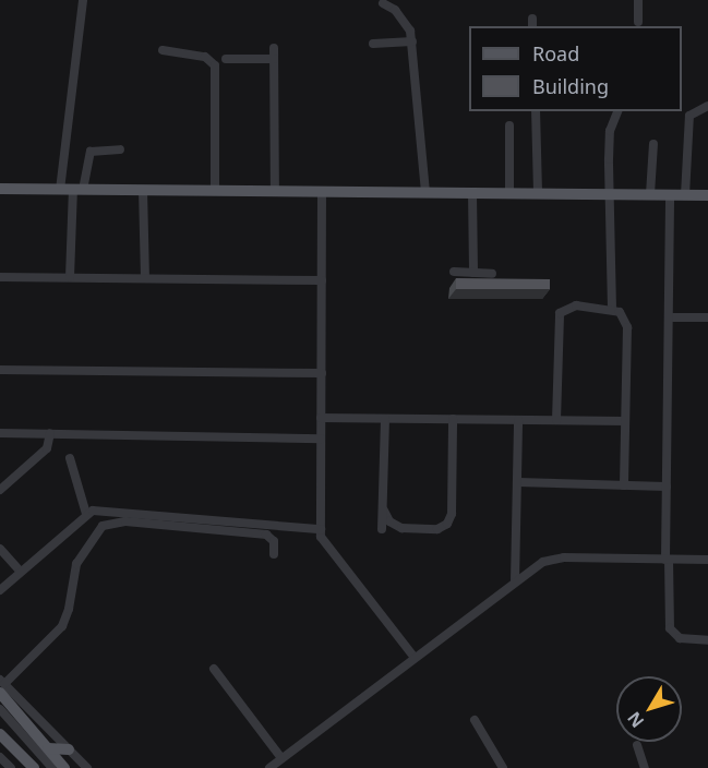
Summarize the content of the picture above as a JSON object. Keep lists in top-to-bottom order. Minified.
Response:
{"legend":["Road","Building"],"north":"bottom left"}
